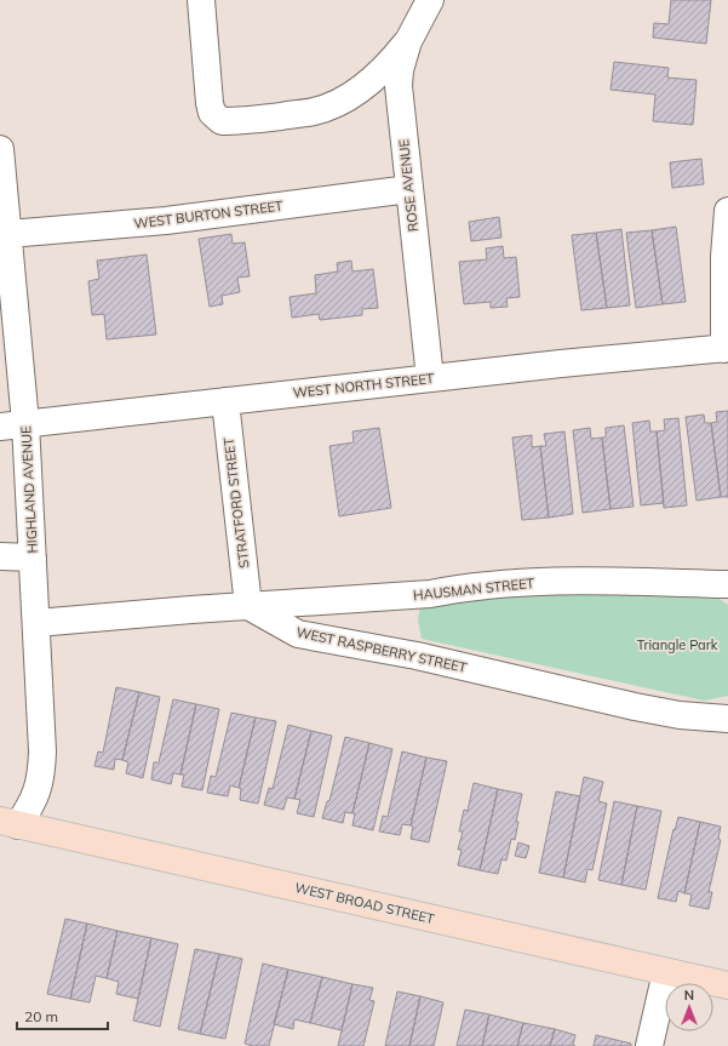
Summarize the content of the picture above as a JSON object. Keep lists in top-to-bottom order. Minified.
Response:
{"streets":{"main road":["WEST BROAD STREET"],"street":["ROSE AVENUE","WEST BURTON STREET","WEST NORTH STREET","HIGHLAND AVENUE","STRATFORD STREET","HAUSMAN STREET","WEST RASPBERRY STREET"]},"crossings":[["ROSE AVENUE","WEST BURTON STREET"],["ROSE AVENUE","WEST NORTH STREET"],["WEST BURTON STREET","HIGHLAND AVENUE"],["WEST NORTH STREET","HIGHLAND AVENUE"],["WEST NORTH STREET","STRATFORD STREET"],["HIGHLAND AVENUE","WEST BROAD STREET"],["STRATFORD STREET","HAUSMAN STREET"],["STRATFORD STREET","WEST RASPBERRY STREET"],["HAUSMAN STREET","WEST RASPBERRY STREET"]],"parks":["Triangle Park"],"scale_bar":"20 m","north":"top"}
